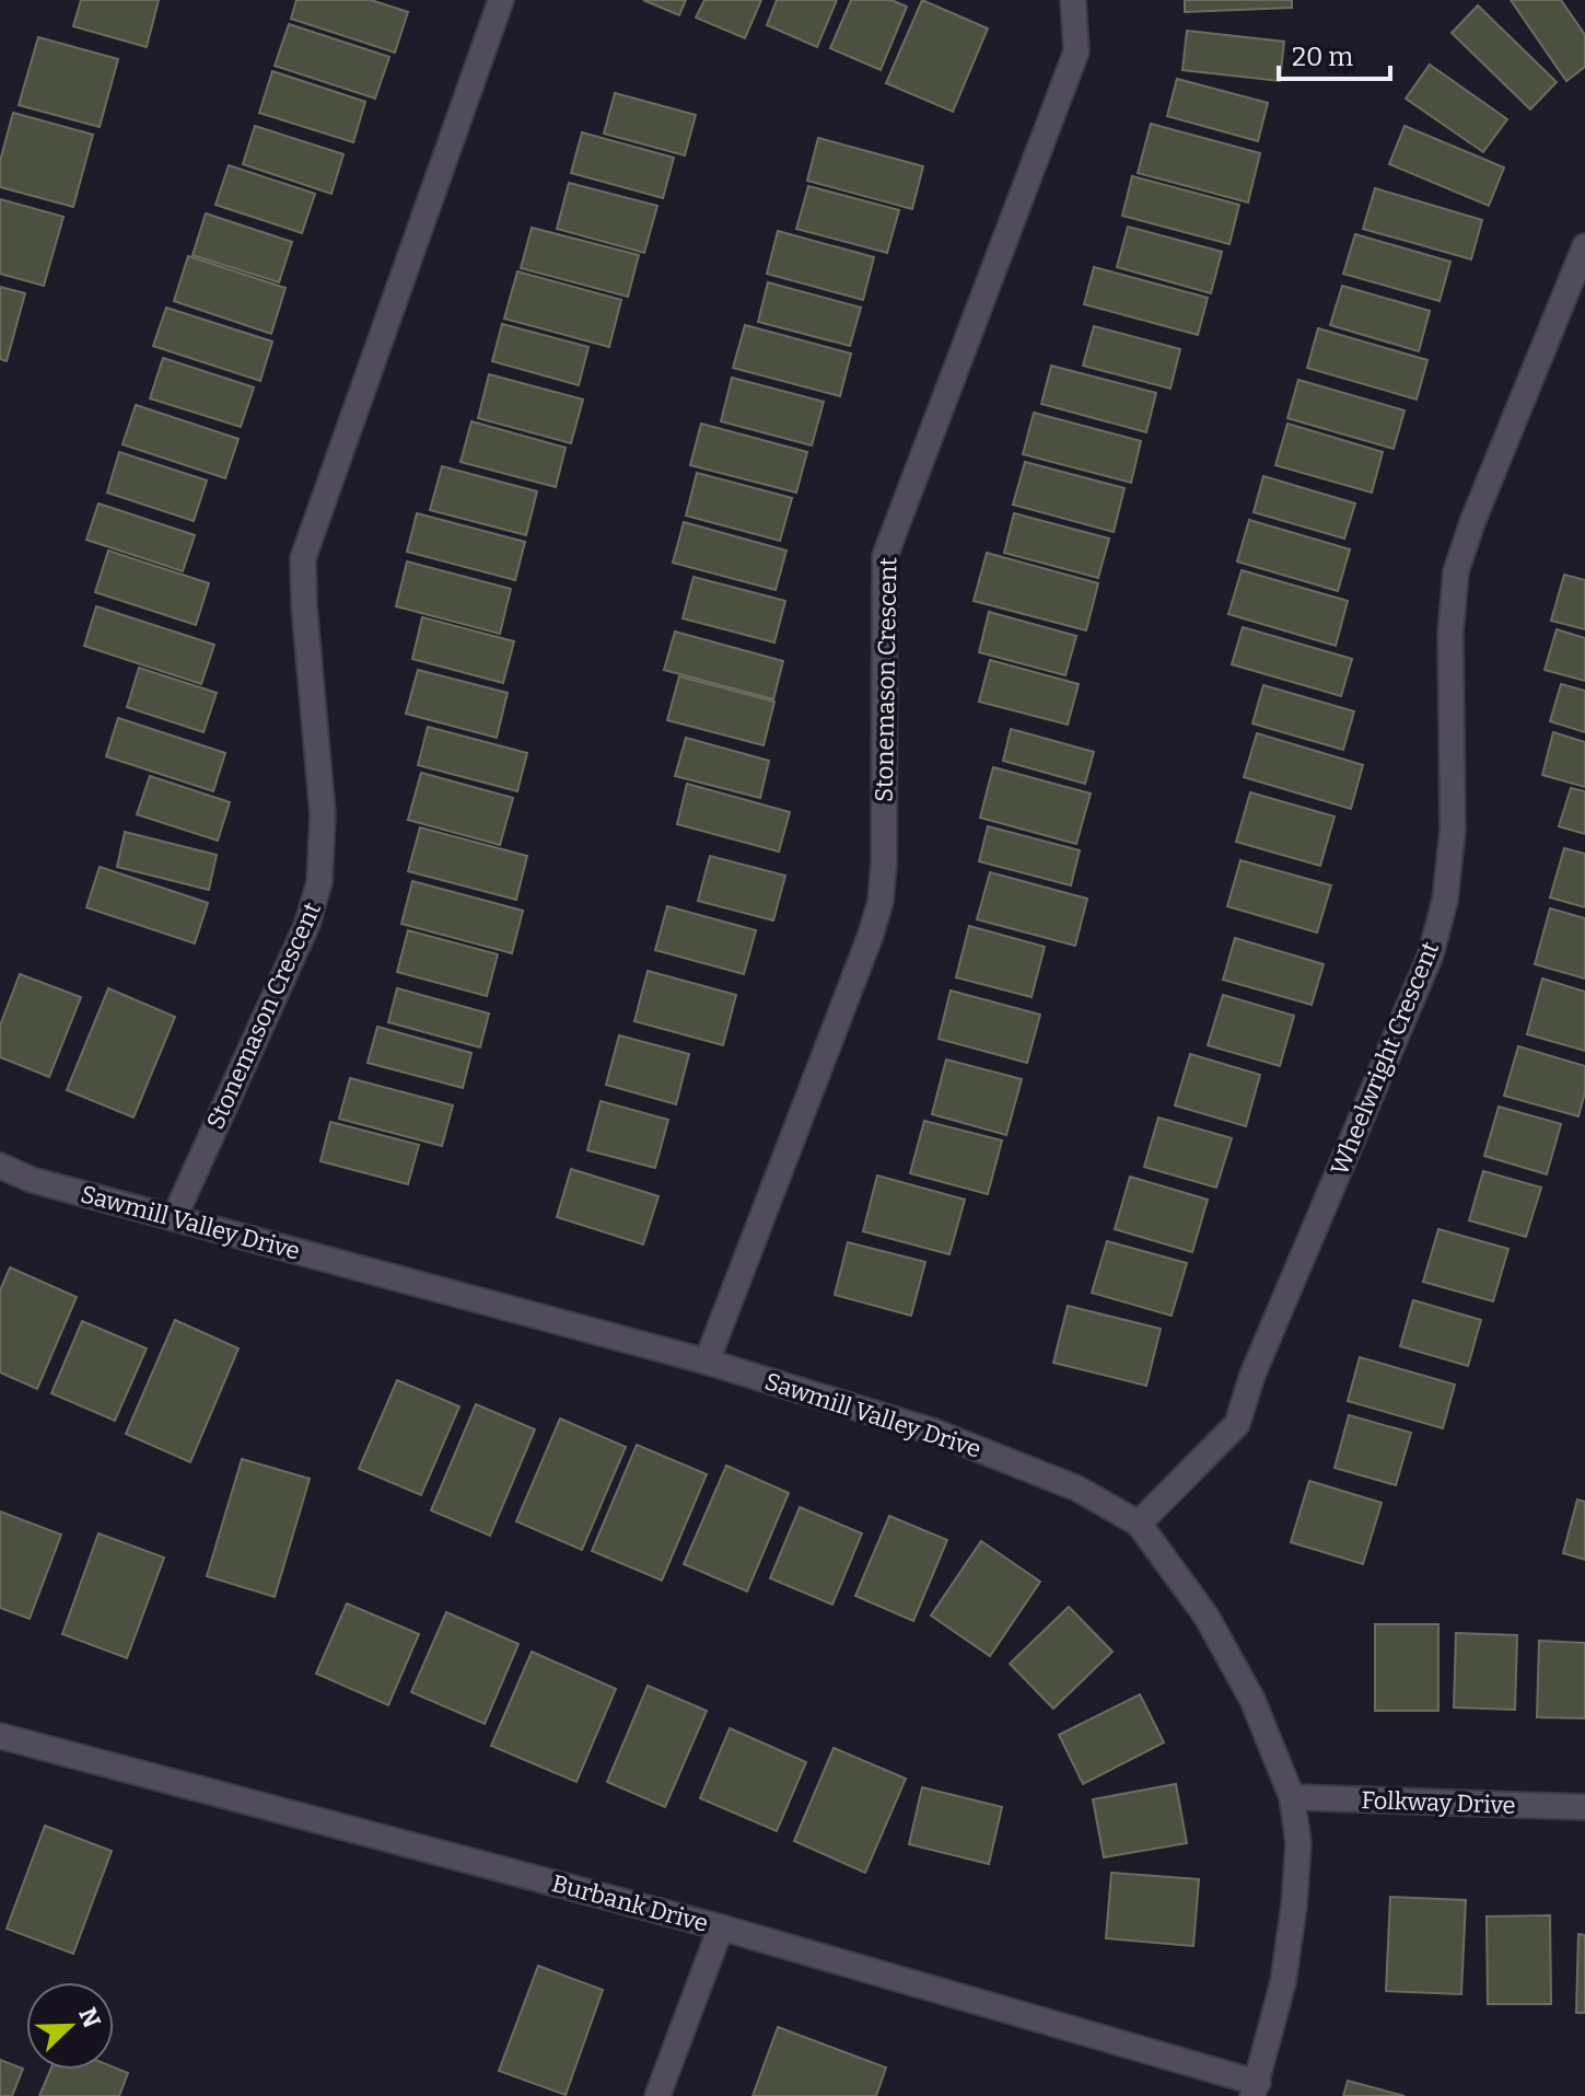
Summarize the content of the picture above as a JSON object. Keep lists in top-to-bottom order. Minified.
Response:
{"streets":{"street":["Stonemason Crescent","Wheelwright Crescent","Sawmill Valley Drive","Folkway Drive","Burbank Drive"]},"crossings":[["Stonemason Crescent","Sawmill Valley Drive"],["Wheelwright Crescent","Sawmill Valley Drive"],["Sawmill Valley Drive","Folkway Drive"],["Sawmill Valley Drive","Burbank Drive"]],"scale_bar":"20 m","north":"top right"}
